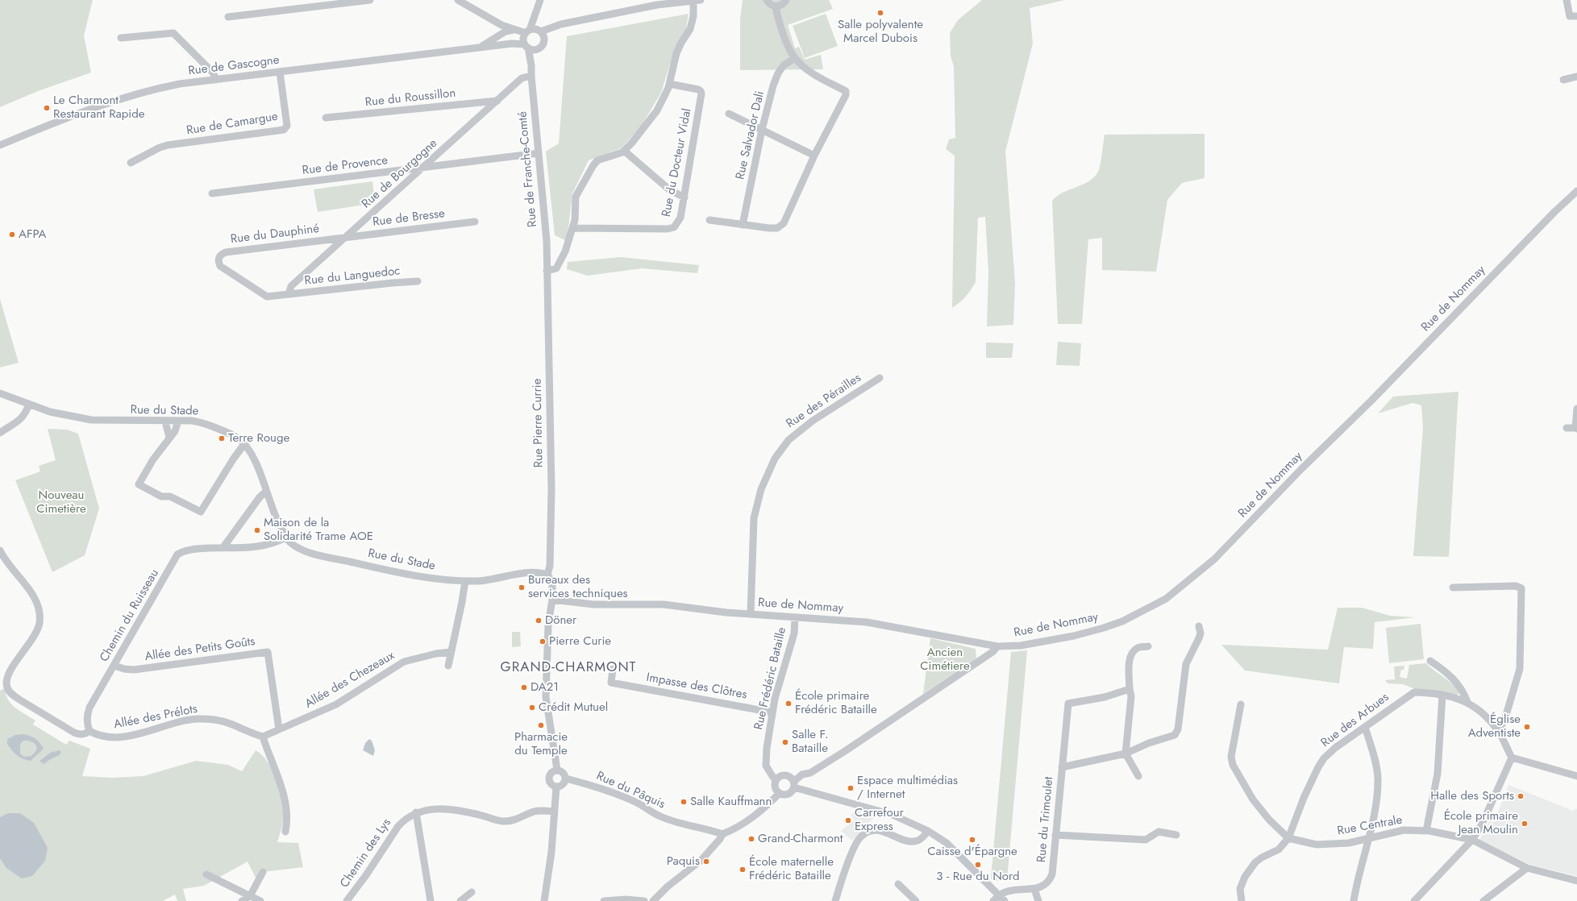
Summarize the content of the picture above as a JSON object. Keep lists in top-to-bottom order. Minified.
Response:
{"streets":{"street":["Rue de Gascogne","Rue du Roussillon","Rue de Camargue","Rue Salvador Dali","Rue du Docteur Vidal","Rue de Provence","Rue de Franche-Comté","Rue de Bourgogne","Rue de Bresse","Rue du Dauphiné","Rue du Languedoc","Rue de Nommay","Rue des Pérailles","Rue du Stade","Rue Pierre Currie","Chemin du Ruisseau","Allée des Petits Goûts","Rue Frédéric Bataille","Allée des Chezeaux","Impasse des Clôtres","Allée des Prélots","Rue des Arbues","Rue du Pâquis","Rue du Trimoulet","Rue Centrale","Chemin des Lys"]},"crossings":[["Rue de Gascogne","Rue de Camargue"],["Rue de Gascogne","Rue de Franche-Comté"],["Rue du Roussillon","Rue de Bourgogne"],["Rue de Provence","Rue de Franche-Comté"],["Rue de Provence","Rue de Bourgogne"],["Rue de Franche-Comté","Rue de Bourgogne"],["Rue de Franche-Comté","Rue Pierre Currie"],["Rue de Bourgogne","Rue de Bresse"],["Rue de Bourgogne","Rue du Dauphiné"],["Rue de Bourgogne","Rue du Languedoc"],["Rue de Bresse","Rue du Dauphiné"],["Rue du Dauphiné","Rue du Languedoc"],["Rue de Nommay","Rue des Pérailles"],["Rue de Nommay","Rue Frédéric Bataille"],["Rue du Stade","Rue Pierre Currie"],["Rue du Stade","Chemin du Ruisseau"],["Chemin du Ruisseau","Allée des Petits Goûts"],["Chemin du Ruisseau","Allée des Prélots"],["Allée des Petits Goûts","Allée des Chezeaux"],["Rue Frédéric Bataille","Impasse des Clôtres"],["Allée des Chezeaux","Allée des Prélots"],["Rue des Arbues","Rue Centrale"]],"districts":["GRAND-CHARMONT"],"parks":["Nouveau Cimetière","Ancien Cimétiere"],"places":["Salle polyvalente Marcel Dubois","Le Charmont Restaurant Rapide","AFPA","Terre Rouge","Maison de la Solidarité Trame AOE","Bureaux des services techniques","Döner","Pierre Curie","DA21","École primaire Frédéric Bataille","Crédit Mutuel","Pharmacie du Temple","Église Adventiste","Salle F. Bataille","Espace multimédias / Internet","Halle des Sports","Salle Kauffmann","Carrefour Express","École primaire Jean Moulin","Grand-Charmont","Caisse d'Épargne","Paquis","3 - Rue du Nord","École maternelle Frédéric Bataille"]}
